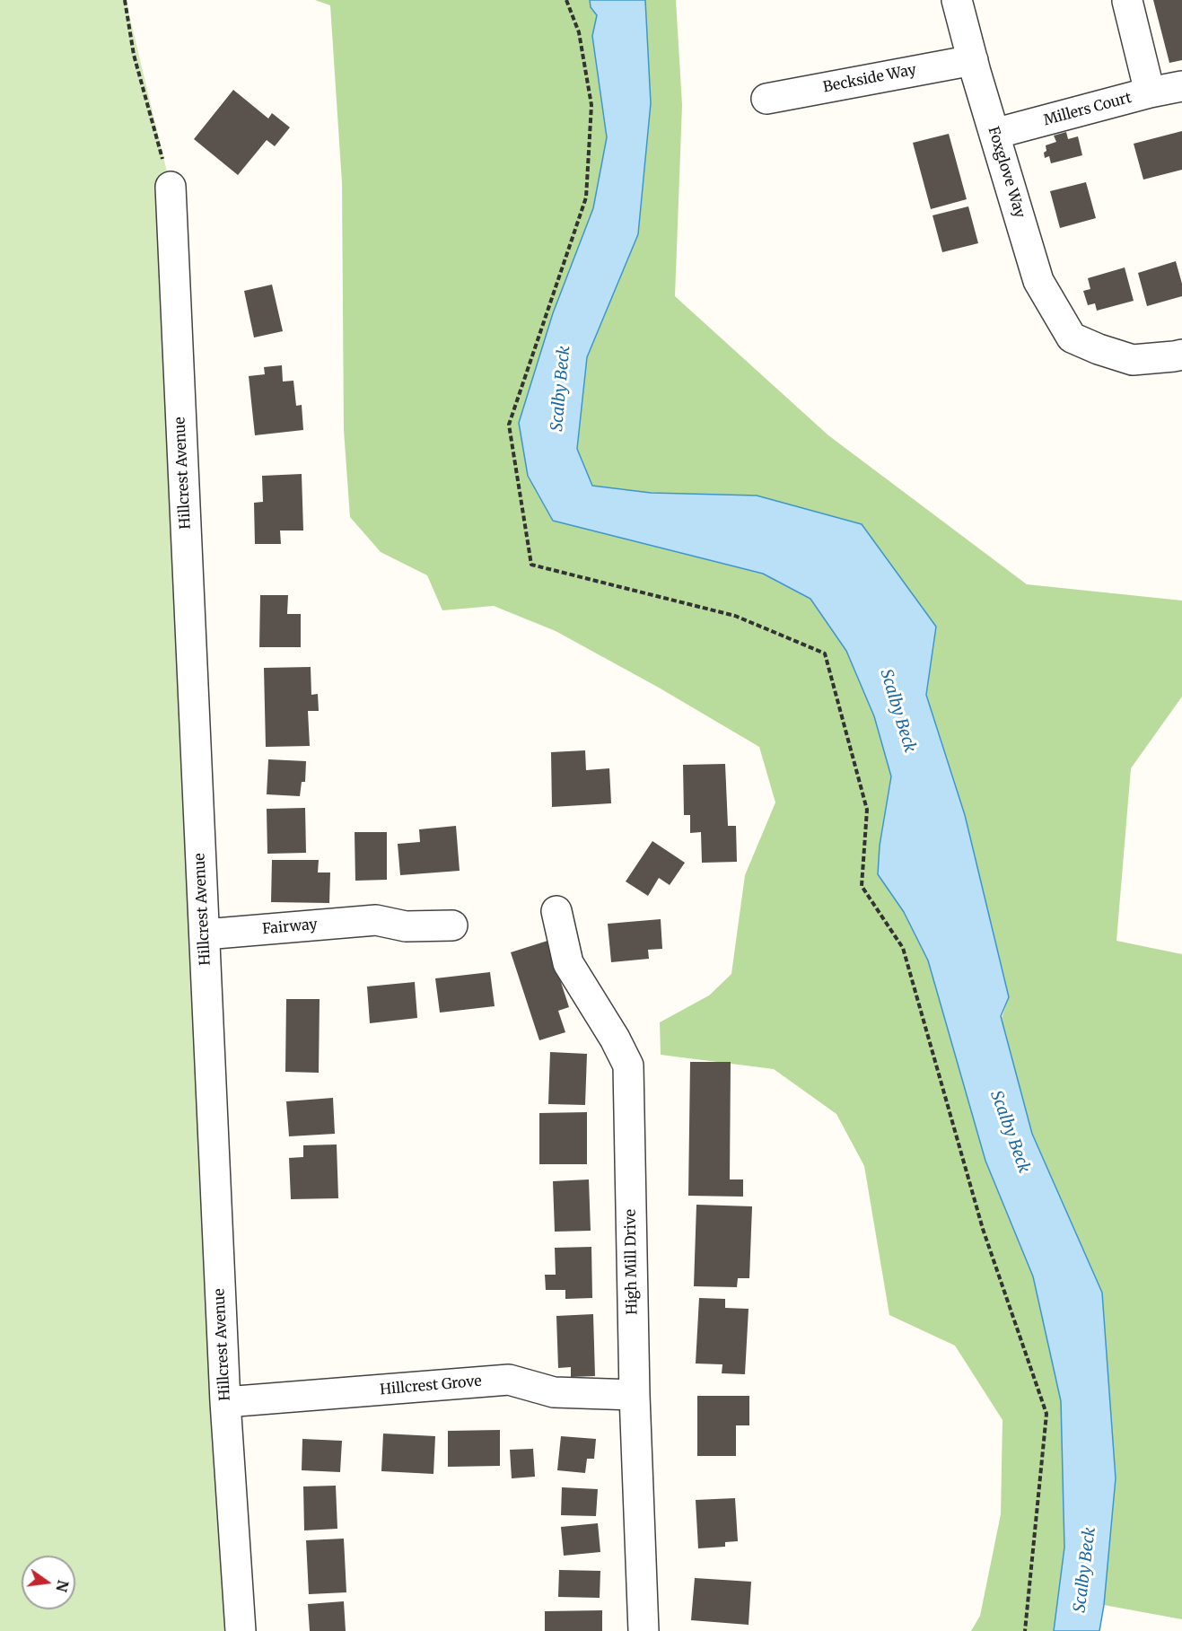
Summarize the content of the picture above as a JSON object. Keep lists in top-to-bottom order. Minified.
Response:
{"streets":{"street":["Beckside Way","Millers Court","Foxglove Way","Hillcrest Avenue","Fairway","High Mill Drive","Hillcrest Grove"]},"crossings":[["Beckside Way","Foxglove Way"],["Millers Court","Foxglove Way"],["Hillcrest Avenue","Fairway"],["Hillcrest Avenue","Hillcrest Grove"],["High Mill Drive","Hillcrest Grove"]],"water":["Scalby Beck"],"north":"right"}
